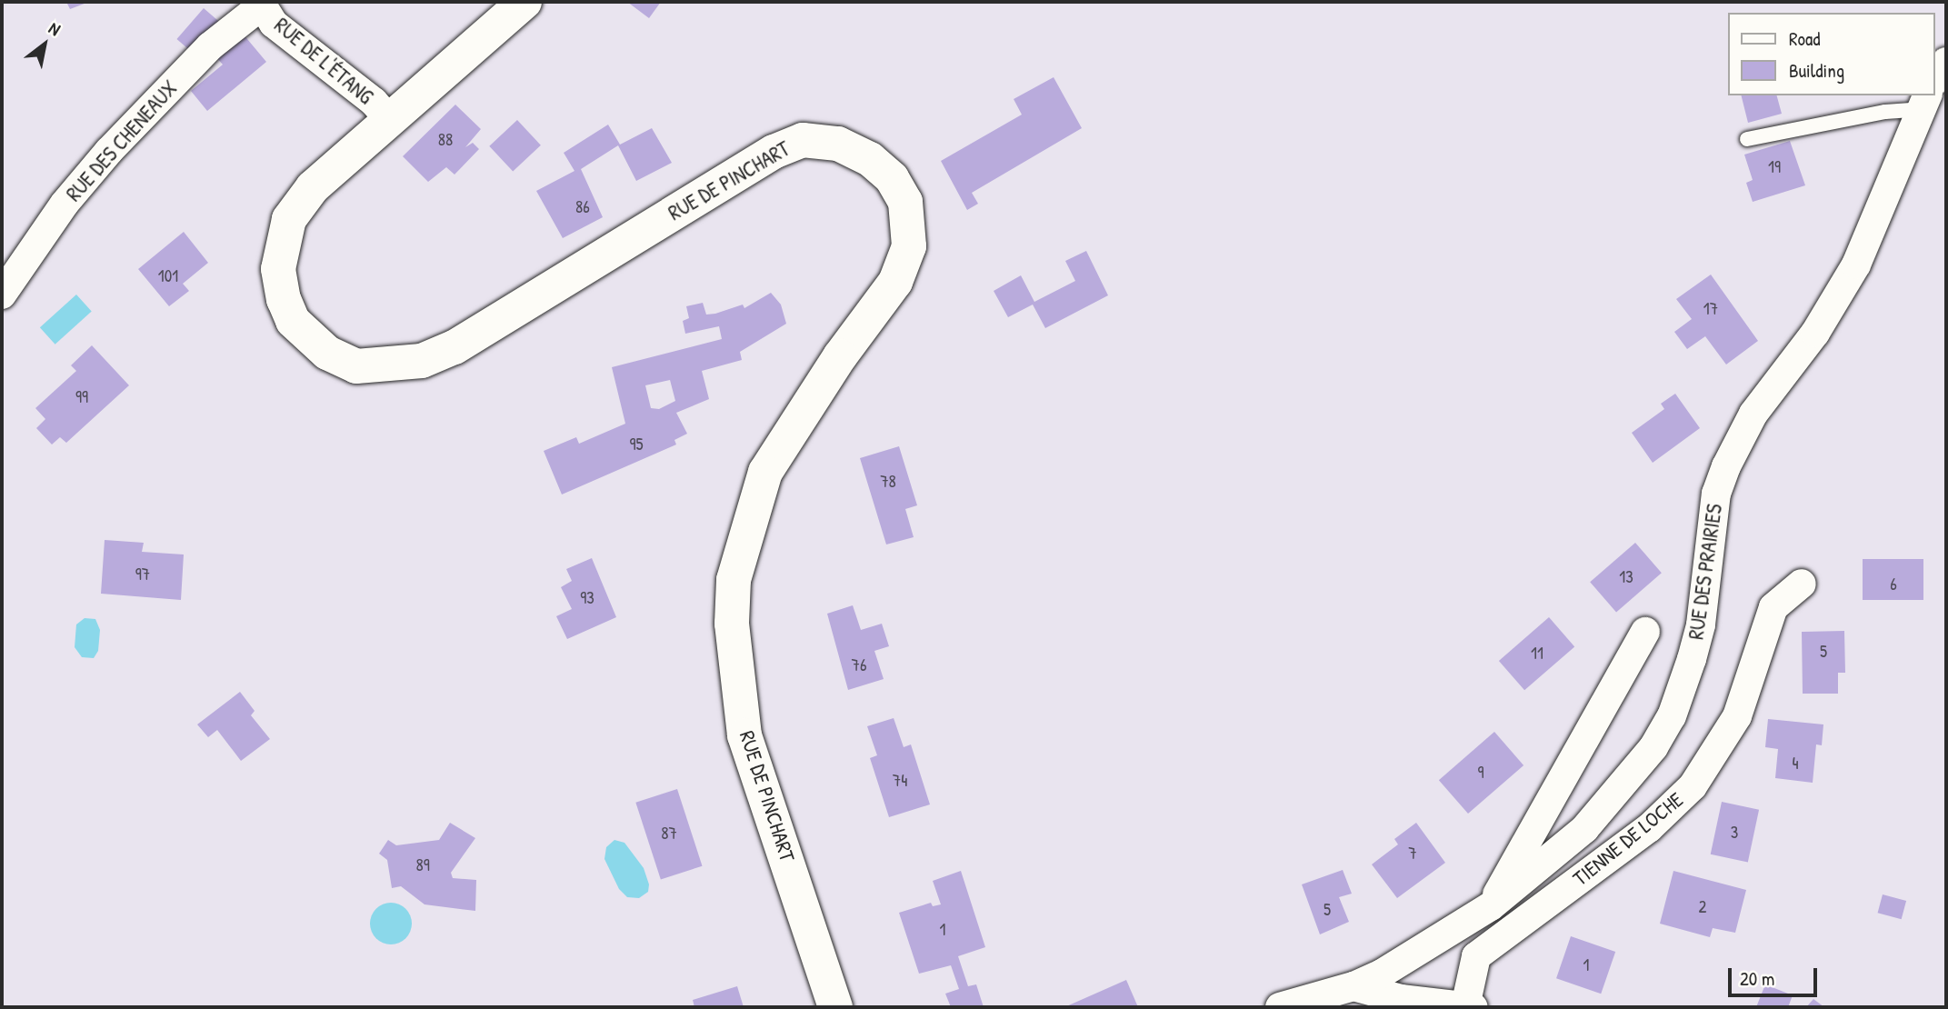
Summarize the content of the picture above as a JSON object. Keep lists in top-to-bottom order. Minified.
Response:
{"streets":{"main road":["RUE DE PINCHART"],"street":["RUE DE L'ÉTANG","RUE DES CHENEAUX","RUE DES PRAIRIES","TIENNE DE LOCHE"]},"crossings":[["RUE DE L'ÉTANG","RUE DES CHENEAUX"],["RUE DE L'ÉTANG","RUE DE PINCHART"]],"house_numbers":["88","19","86","101","17","99","95","78","97","13","6","93","5","11","76","4","9","74","3","87","7","89","2","5","1","1"],"legend":["Road","Building"],"scale_bar":"20 m","north":"top right"}
